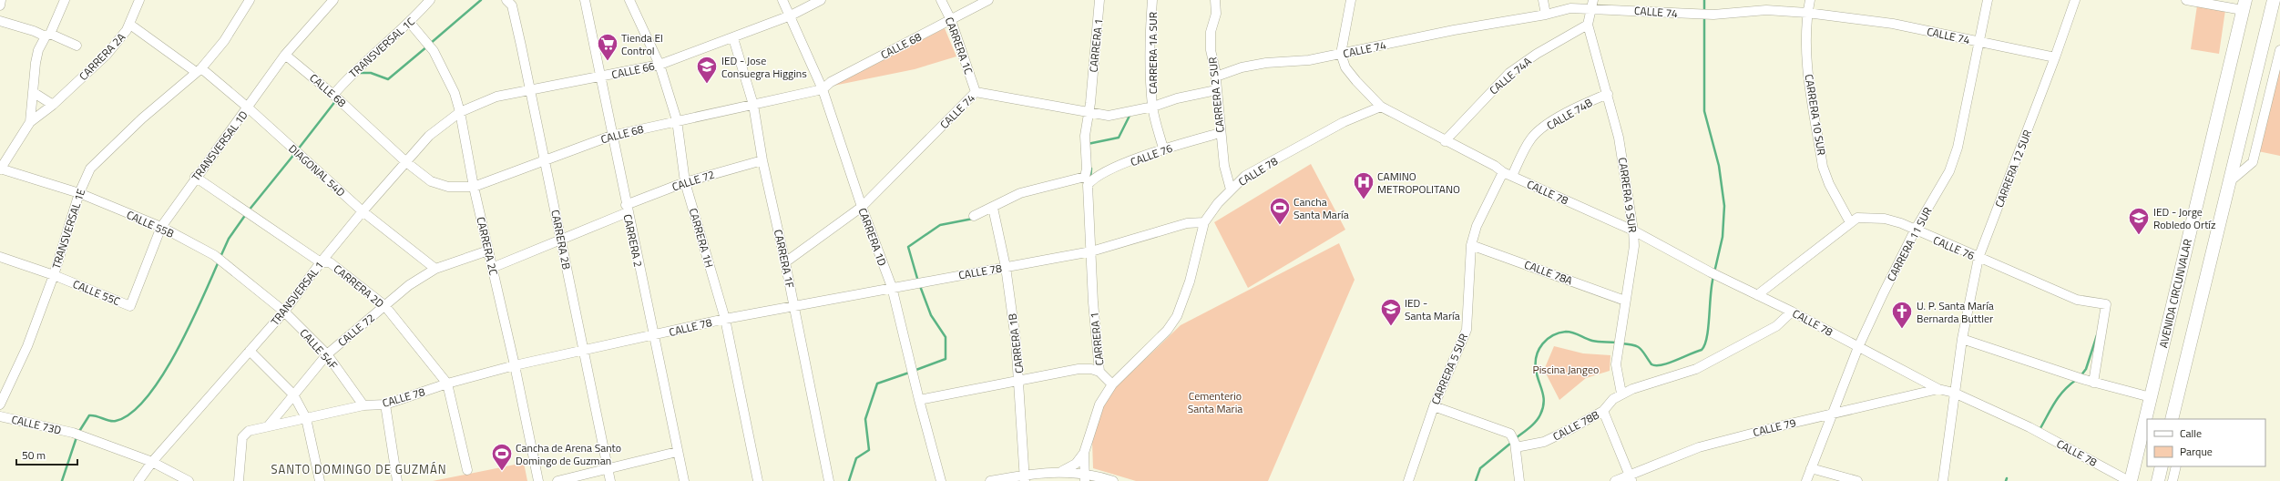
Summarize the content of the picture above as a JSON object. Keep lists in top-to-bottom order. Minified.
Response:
{"streets":{"highway":["AVENIDA CIRCUNVALAR"],"street":["CALLE 74","CALLE 68","CARRERA 1C","CARRERA 1","TRANSVERSAL 1C","CARRERA 1A SUR","CARRERA 2A","CALLE 66","CALLE 74A","CARRERA 2 SUR","CALLE 74B","CARRERA 10 SUR","TRANSVERSAL 1D","CALLE 76","CARRERA 12 SUR","DIAGONAL 54D","CALLE 78","CALLE 72","CARRERA 9 SUR","CALLE 55B","TRANSVERSAL 1E","CARRERA 1D","CARRERA 1H","CARRERA 2B","CARRERA 2","CARRERA 11 SUR","CARRERA 2C","CARRERA 1F","CALLE 78A","CARRERA 2D","CALLE 55C","TRANSVERSAL 1","CARRERA 1B","CALLE 54F","CARRERA 5 SUR","CALLE 73D","CALLE 78B","CALLE 79"]},"crossings":[["CALLE 74","CARRERA 1C"],["CALLE 74","CARRERA 1"],["CALLE 74","CARRERA 1A SUR"],["CALLE 74","CARRERA 2 SUR"],["CALLE 74","CARRERA 10 SUR"],["CALLE 74","CARRERA 12 SUR"],["CALLE 74","CARRERA 9 SUR"],["CALLE 74","CARRERA 1D"],["CALLE 74","CARRERA 11 SUR"],["CALLE 74","CARRERA 1F"],["CALLE 68","CARRERA 1C"],["CALLE 68","TRANSVERSAL 1C"],["CALLE 68","TRANSVERSAL 1D"],["CALLE 68","CARRERA 1D"],["CALLE 68","CARRERA 1H"],["CALLE 68","CARRERA 2B"],["CALLE 68","CARRERA 2"],["CALLE 68","CARRERA 2C"],["CALLE 68","CARRERA 1F"],["CALLE 68","TRANSVERSAL 1"],["CARRERA 1","CALLE 76"],["CARRERA 1","CALLE 78"],["TRANSVERSAL 1C","CARRERA 2C"],["CARRERA 1A SUR","CALLE 76"],["CARRERA 2A","DIAGONAL 54D"],["CALLE 66","CARRERA 1D"],["CALLE 66","CARRERA 1H"],["CALLE 66","CARRERA 2B"],["CALLE 66","CARRERA 2"],["CALLE 66","CARRERA 2C"],["CALLE 66","CARRERA 1F"],["CALLE 66","TRANSVERSAL 1"],["CALLE 74A","CALLE 78"],["CALLE 74A","CARRERA 9 SUR"],["CARRERA 2 SUR","CALLE 76"],["CARRERA 2 SUR","CALLE 78"],["CALLE 74B","CALLE 78"],["CALLE 74B","CARRERA 9 SUR"],["CARRERA 10 SUR","CALLE 76"],["TRANSVERSAL 1D","DIAGONAL 54D"],["TRANSVERSAL 1D","CALLE 55B"],["TRANSVERSAL 1D","CARRERA 2D"],["TRANSVERSAL 1D","CALLE 55C"],["CALLE 76","CARRERA 12 SUR"],["CALLE 76","CALLE 78"],["CALLE 76","CARRERA 11 SUR"],["CALLE 76","CARRERA 1B"],["CARRERA 12 SUR","CALLE 78"],["DIAGONAL 54D","CALLE 72"],["DIAGONAL 54D","TRANSVERSAL 1E"],["DIAGONAL 54D","TRANSVERSAL 1"],["CALLE 78","CALLE 72"],["CALLE 78","CARRERA 9 SUR"],["CALLE 78","CARRERA 1D"],["CALLE 78","CARRERA 1H"],["CALLE 78","CARRERA 2B"],["CALLE 78","CARRERA 2"],["CALLE 78","CARRERA 11 SUR"],["CALLE 78","CARRERA 2C"],["CALLE 78","CARRERA 1F"],["CALLE 78","CARRERA 2D"],["CALLE 78","AVENIDA CIRCUNVALAR"],["CALLE 78","CARRERA 1B"],["CALLE 78","CALLE 54F"],["CALLE 78","CARRERA 5 SUR"],["CALLE 78","CALLE 78B"],["CALLE 78","CALLE 79"],["CALLE 72","CARRERA 1H"],["CALLE 72","CARRERA 2B"],["CALLE 72","CARRERA 2"],["CALLE 72","CARRERA 2C"],["CALLE 72","CARRERA 1F"],["CALLE 72","CARRERA 2D"],["CALLE 72","CALLE 54F"],["CARRERA 9 SUR","CALLE 78A"],["CARRERA 9 SUR","CALLE 78B"],["CALLE 55B","TRANSVERSAL 1E"],["CALLE 55B","TRANSVERSAL 1"],["CALLE 55B","CALLE 54F"],["TRANSVERSAL 1E","CALLE 55C"],["CARRERA 11 SUR","CALLE 79"],["CARRERA 2C","TRANSVERSAL 1"],["CALLE 78A","CARRERA 5 SUR"],["CARRERA 2D","TRANSVERSAL 1"],["TRANSVERSAL 1","CALLE 54F"],["TRANSVERSAL 1","CALLE 73D"]],"districts":["SANTO DOMINGO DE GUZMÁN"],"parks":["Piscina Jangeo","Cementerio Santa Maria"],"places":{"supermarket":["Tienda El Control"],"school or university":["IED - Jose Consuegra Higgins","IED - Jorge Robledo Ortíz","IED - Santa María"],"hospital":["CAMINO METROPOLITANO"],"sports":["Cancha Santa María","Cancha de Arena Santo Domingo de Guzman"],"church":["U. P. Santa María Bernarda Buttler"]},"legend":["Calle","Parque"],"scale_bar":"50 m"}
